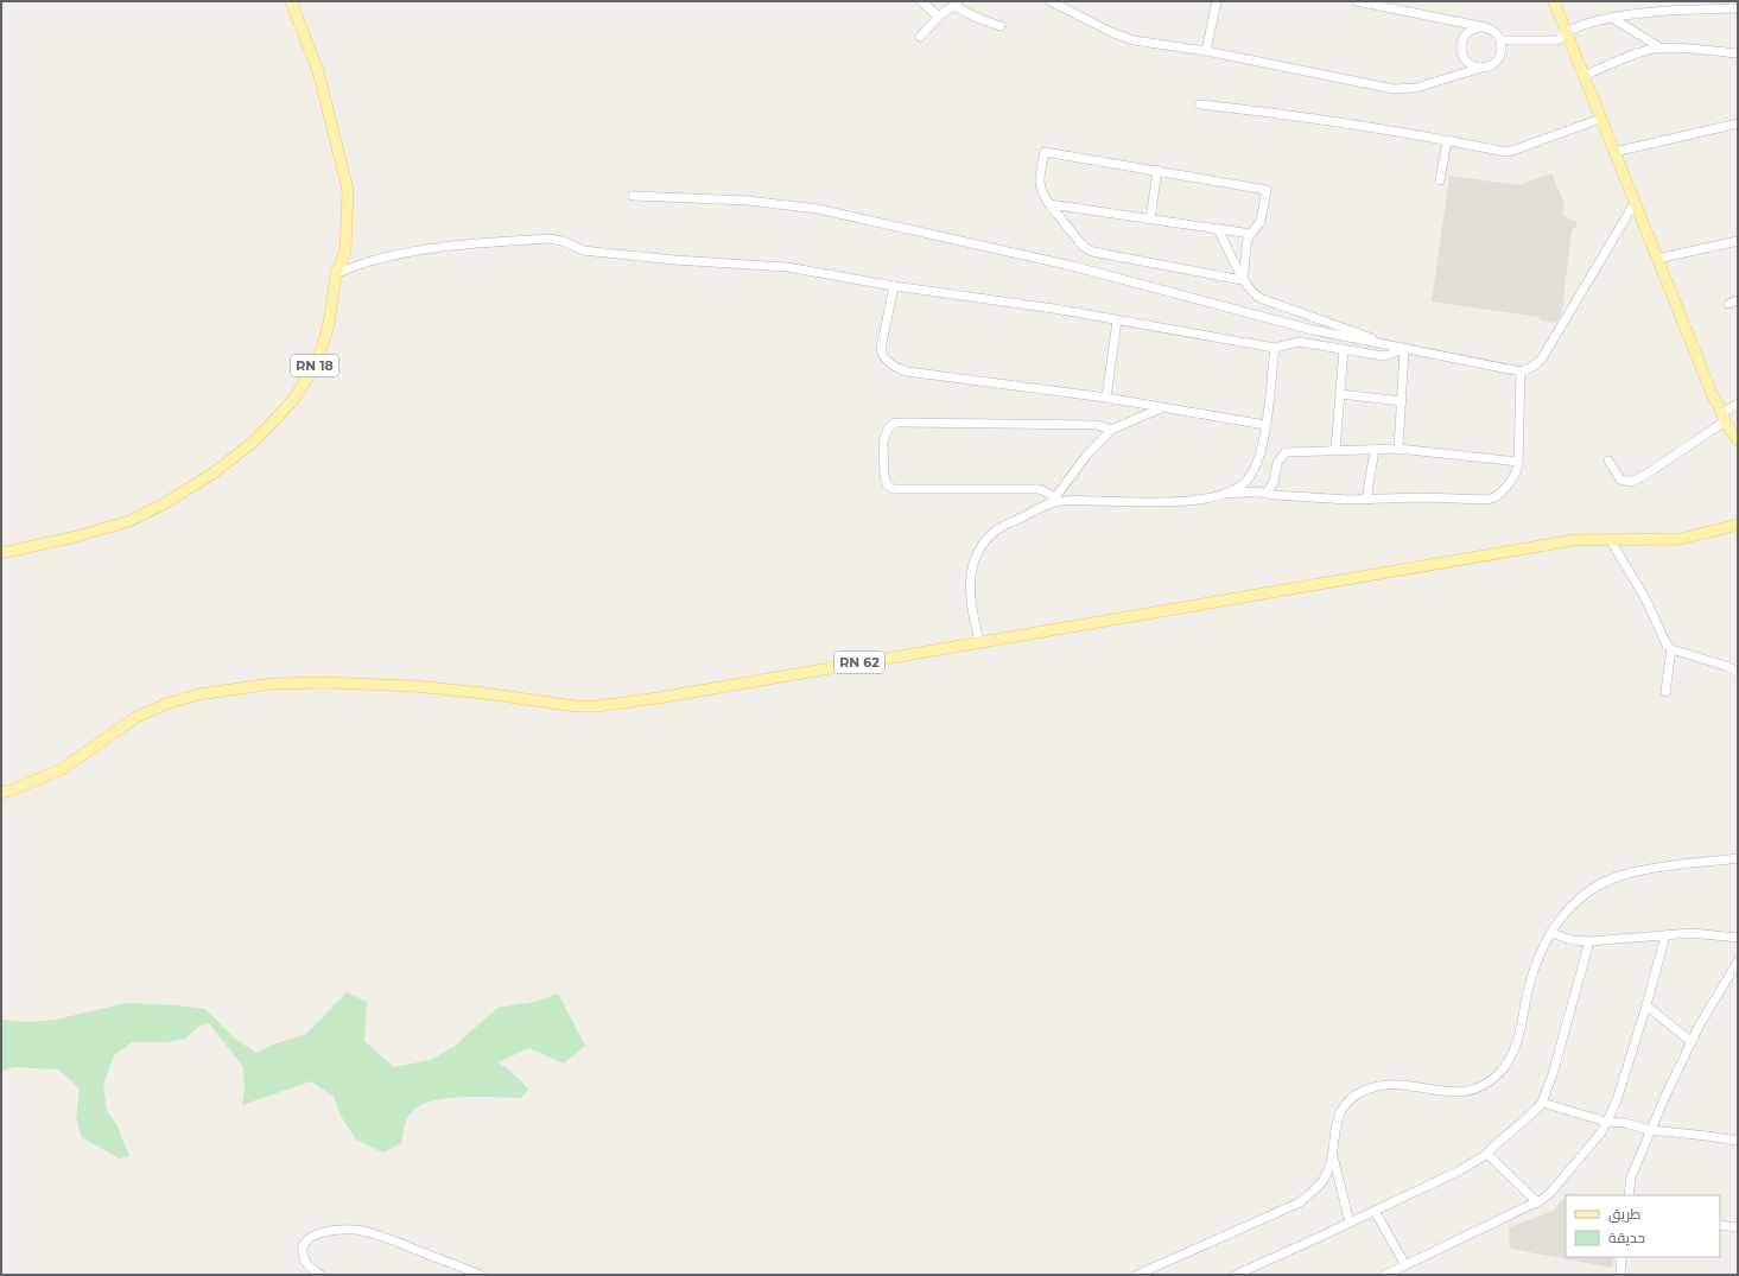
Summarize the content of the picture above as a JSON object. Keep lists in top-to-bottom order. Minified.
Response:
{"streets":{"main road":["RN 18","RN 62"]},"legend":["طريق","حديقة"]}
